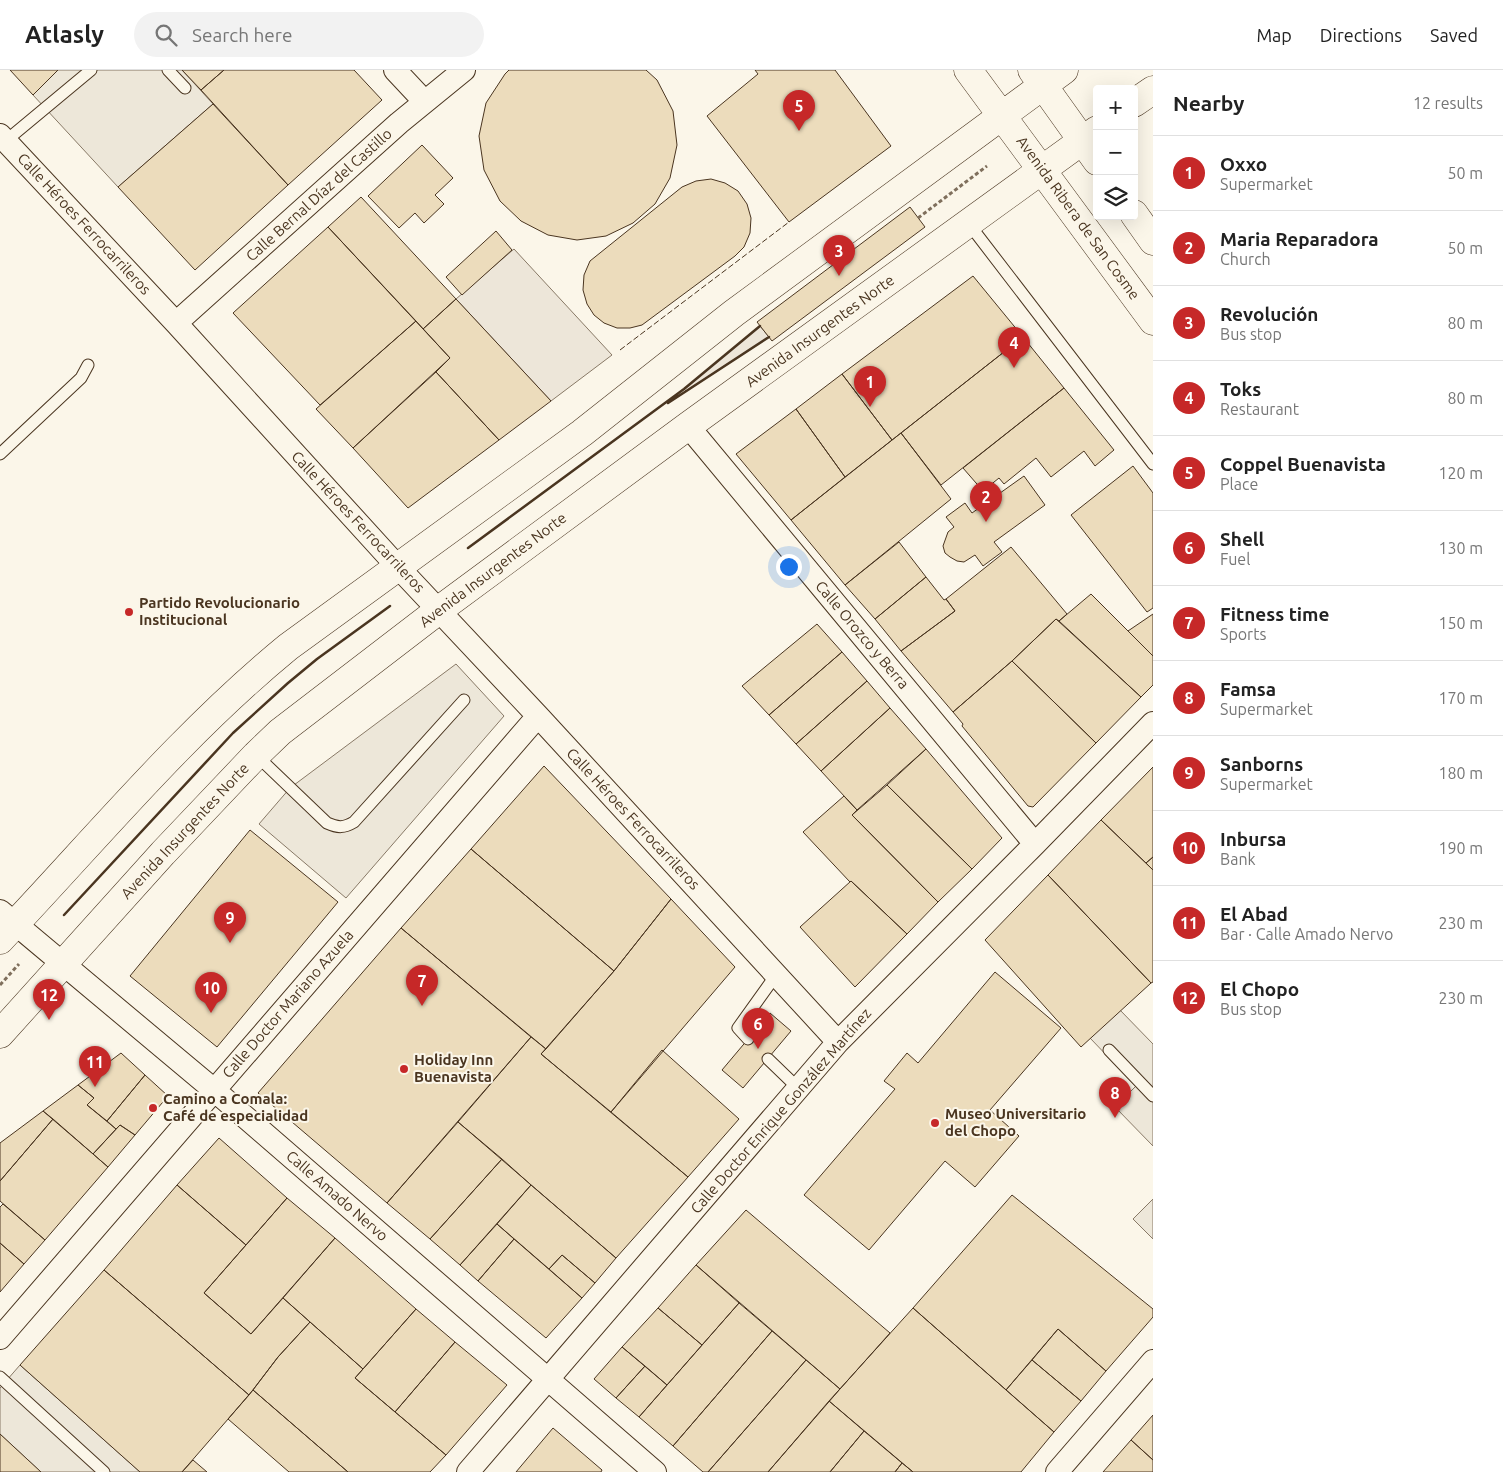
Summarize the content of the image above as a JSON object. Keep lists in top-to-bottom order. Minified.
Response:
{"streets":{"main road":["Avenida Ribera de San Cosme","Avenida Insurgentes Norte"],"street":["Calle Bernal Díaz del Castillo","Calle Héroes Ferrocarrileros","Calle Orozco y Berra","Calle Doctor Mariano Azuela","Calle Doctor Enrique González Martínez","Calle Amado Nervo"]},"crossings":[["Calle Bernal Díaz del Castillo","Calle Héroes Ferrocarrileros"],["Avenida Ribera de San Cosme","Avenida Insurgentes Norte"],["Calle Héroes Ferrocarrileros","Avenida Insurgentes Norte"],["Calle Héroes Ferrocarrileros","Calle Doctor Mariano Azuela"],["Calle Héroes Ferrocarrileros","Calle Doctor Enrique González Martínez"],["Avenida Insurgentes Norte","Calle Orozco y Berra"],["Avenida Insurgentes Norte","Calle Amado Nervo"],["Calle Orozco y Berra","Calle Doctor Enrique González Martínez"],["Calle Doctor Mariano Azuela","Calle Amado Nervo"],["Calle Doctor Enrique González Martínez","Calle Amado Nervo"]],"places":["Partido Revolucionario Institucional","Holiday Inn Buenavista","Camino a Comala: Café de especialidad","Museo Universitario del Chopo"],"page":{"header":"Atlasly","search":"Search here","nav":["Map","Directions","Saved"],"heading":["Nearby","12 results"],"map_buttons":["+","−"],"pins":["5","3","4","1","2","9","7","10","12","6","11","8"],"list":[{"mark":"1","name":"Oxxo","note":"Supermarket","value":"50 m"},{"mark":"2","name":"Maria Reparadora","note":"Church","value":"50 m"},{"mark":"3","name":"Revolución","note":"Bus stop","value":"80 m"},{"mark":"4","name":"Toks","note":"Restaurant","value":"80 m"},{"mark":"5","name":"Coppel Buenavista","note":"Place","value":"120 m"},{"mark":"6","name":"Shell","note":"Fuel","value":"130 m"},{"mark":"7","name":"Fitness time","note":"Sports","value":"150 m"},{"mark":"8","name":"Famsa","note":"Supermarket","value":"170 m"},{"mark":"9","name":"Sanborns","note":"Supermarket","value":"180 m"},{"mark":"10","name":"Inbursa","note":"Bank","value":"190 m"},{"mark":"11","name":"El Abad","note":"Bar · Calle Amado Nervo","value":"230 m"},{"mark":"12","name":"El Chopo","note":"Bus stop","value":"230 m"}]}}
